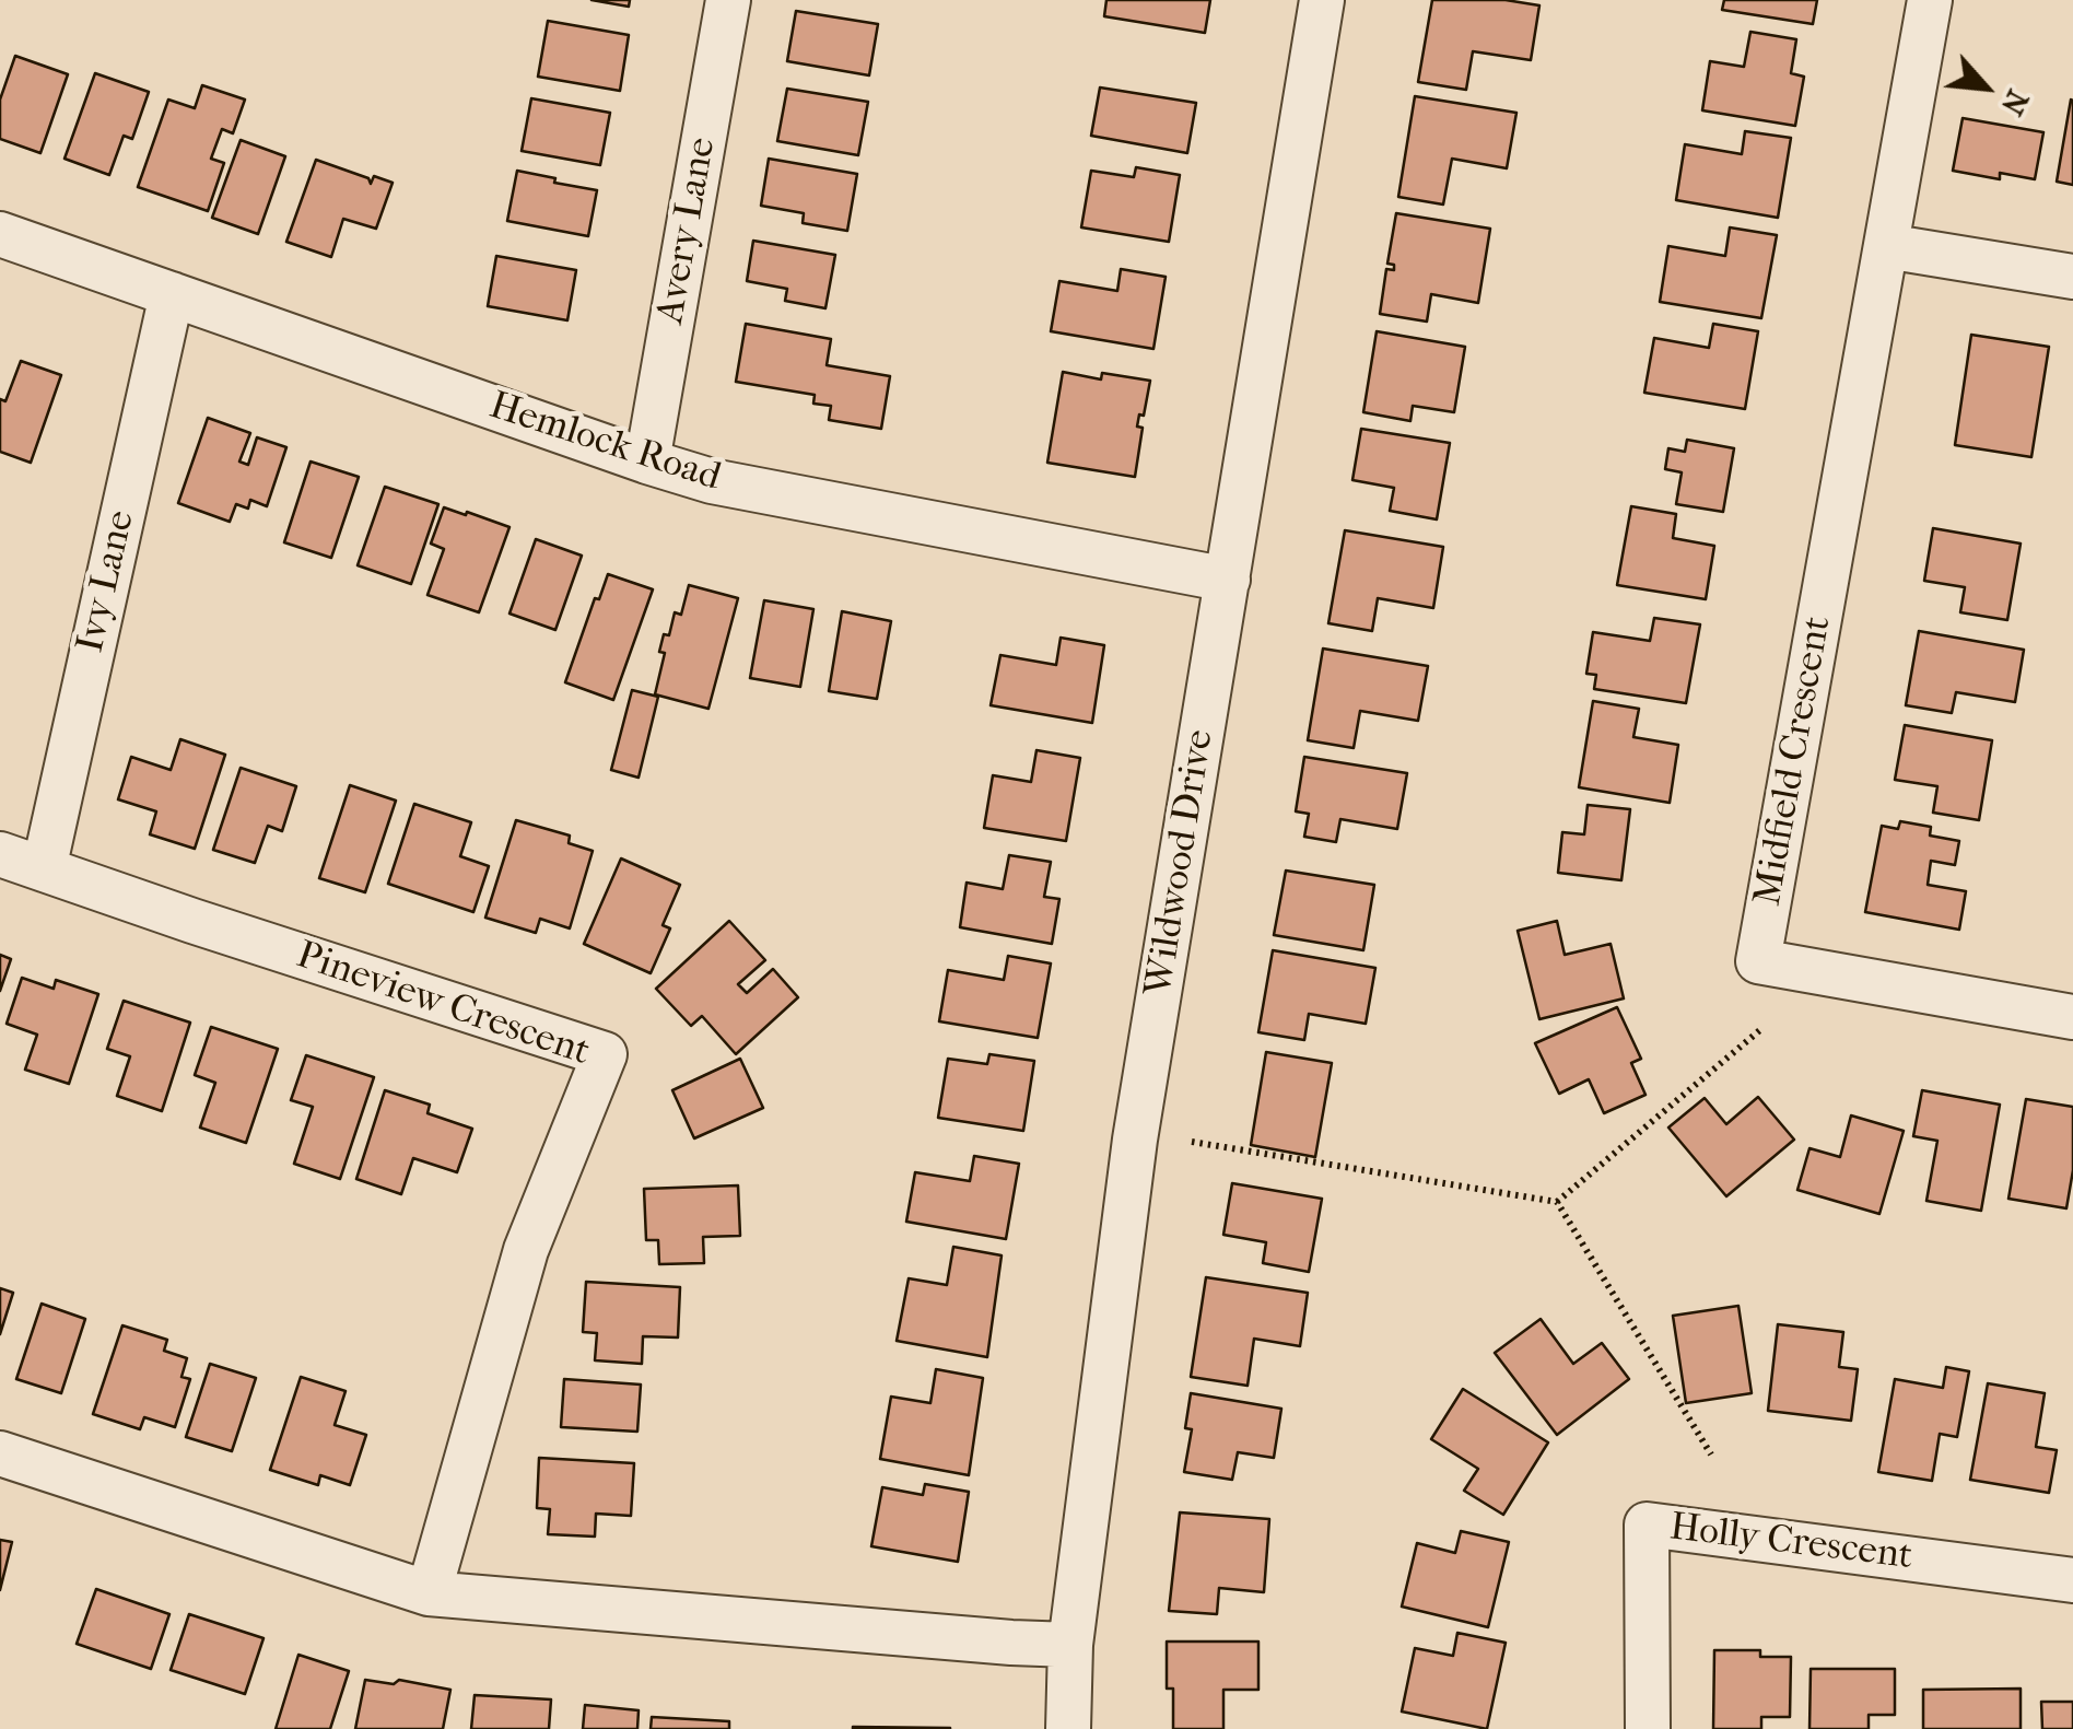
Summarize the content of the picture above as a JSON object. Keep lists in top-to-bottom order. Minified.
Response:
{"streets":{"street":["Avery Lane","Hemlock Road","Ivy Lane","Midfield Crescent","Wildwood Drive","Pineview Crescent","Holly Crescent"]},"crossings":[["Avery Lane","Hemlock Road"],["Hemlock Road","Ivy Lane"],["Hemlock Road","Wildwood Drive"],["Ivy Lane","Pineview Crescent"]],"north":"bottom right"}
